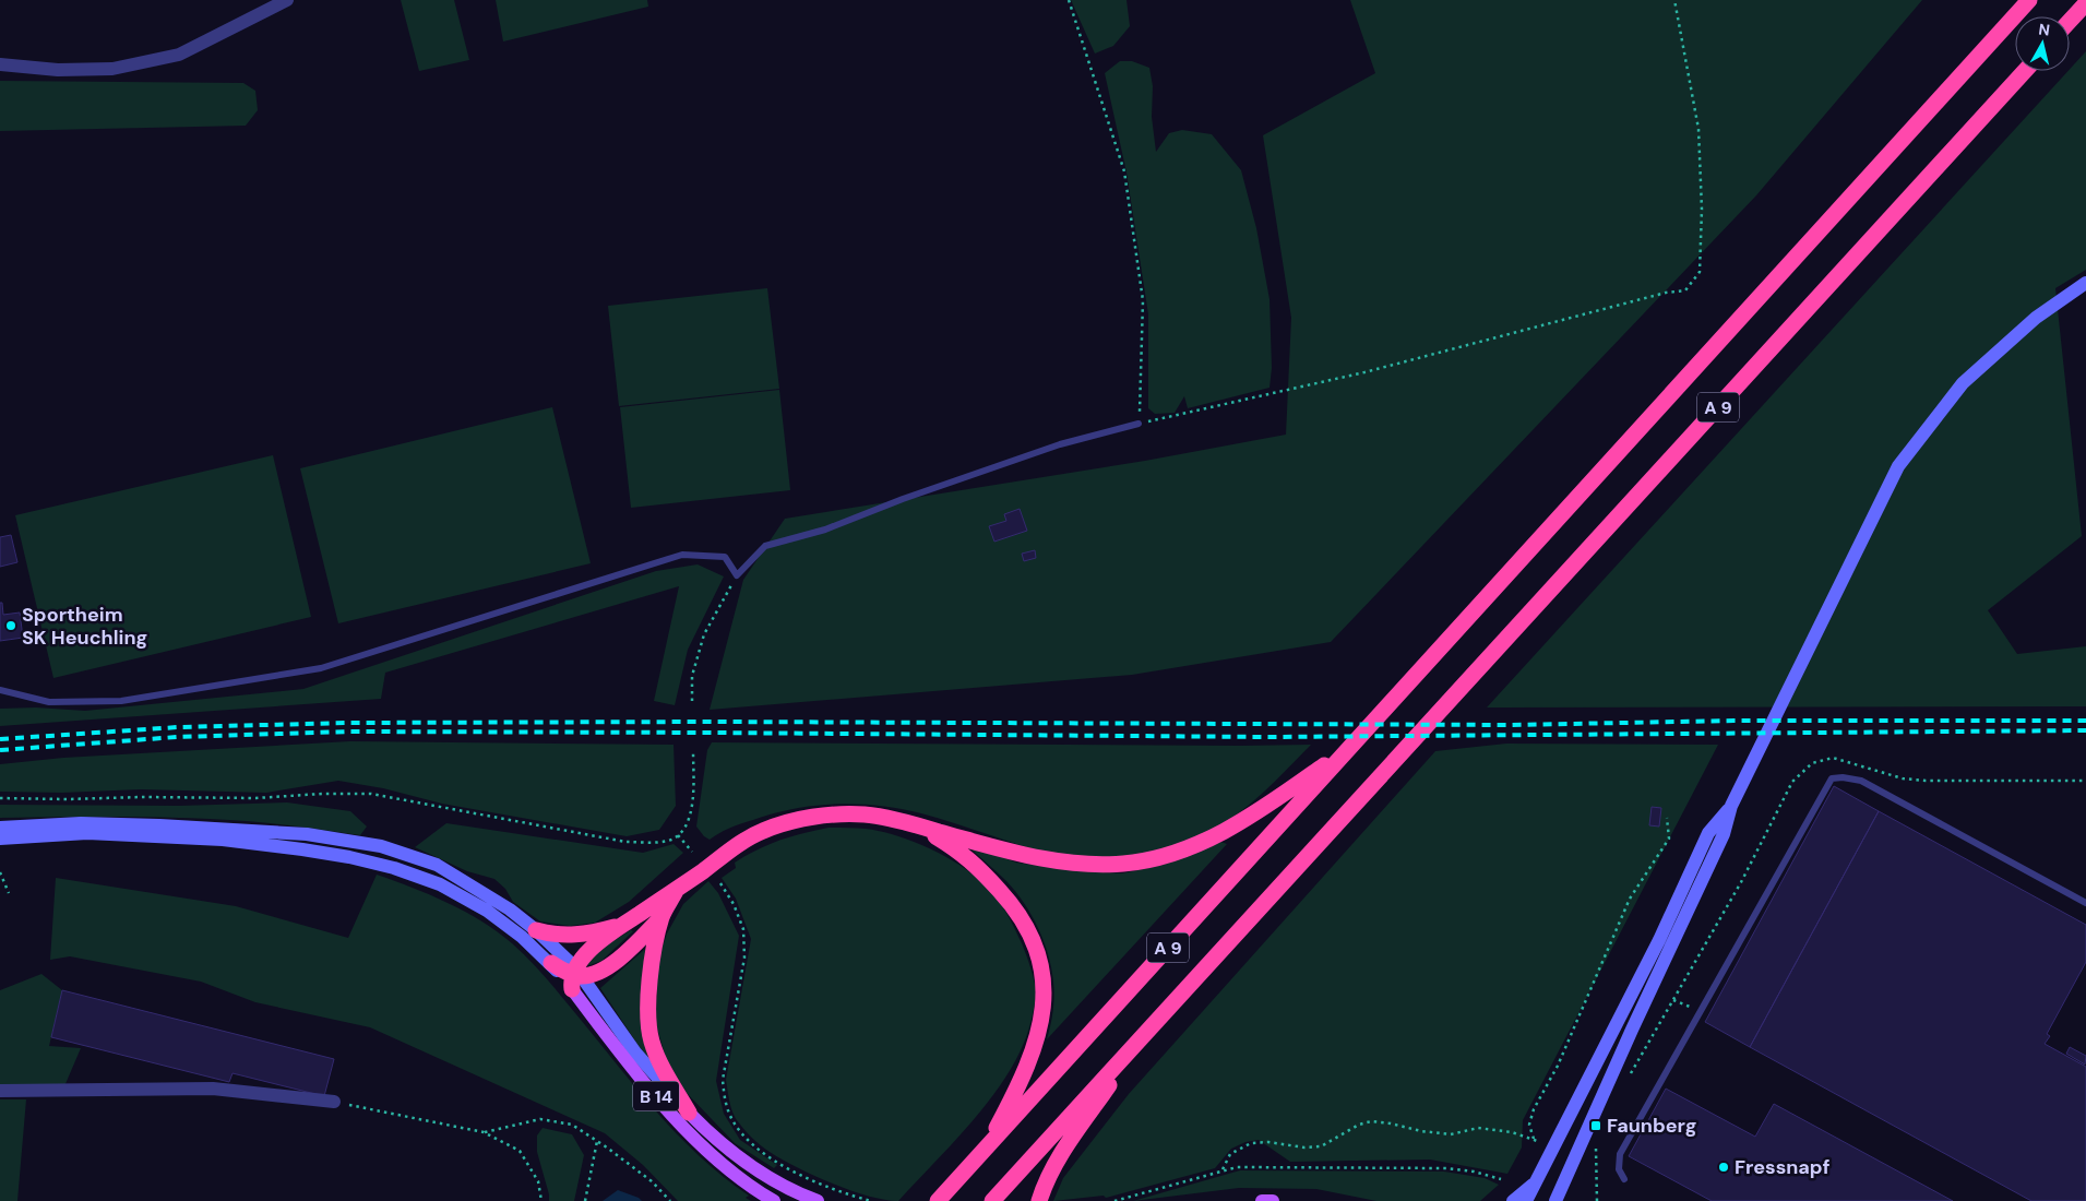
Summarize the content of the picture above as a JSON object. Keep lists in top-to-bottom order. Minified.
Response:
{"streets":{"highway":["A 9"],"main road":["B 14"]},"places":{"other":["Sportheim SK Heuchling","Fressnapf"],"transit":["Faunberg"]},"north":"top"}
